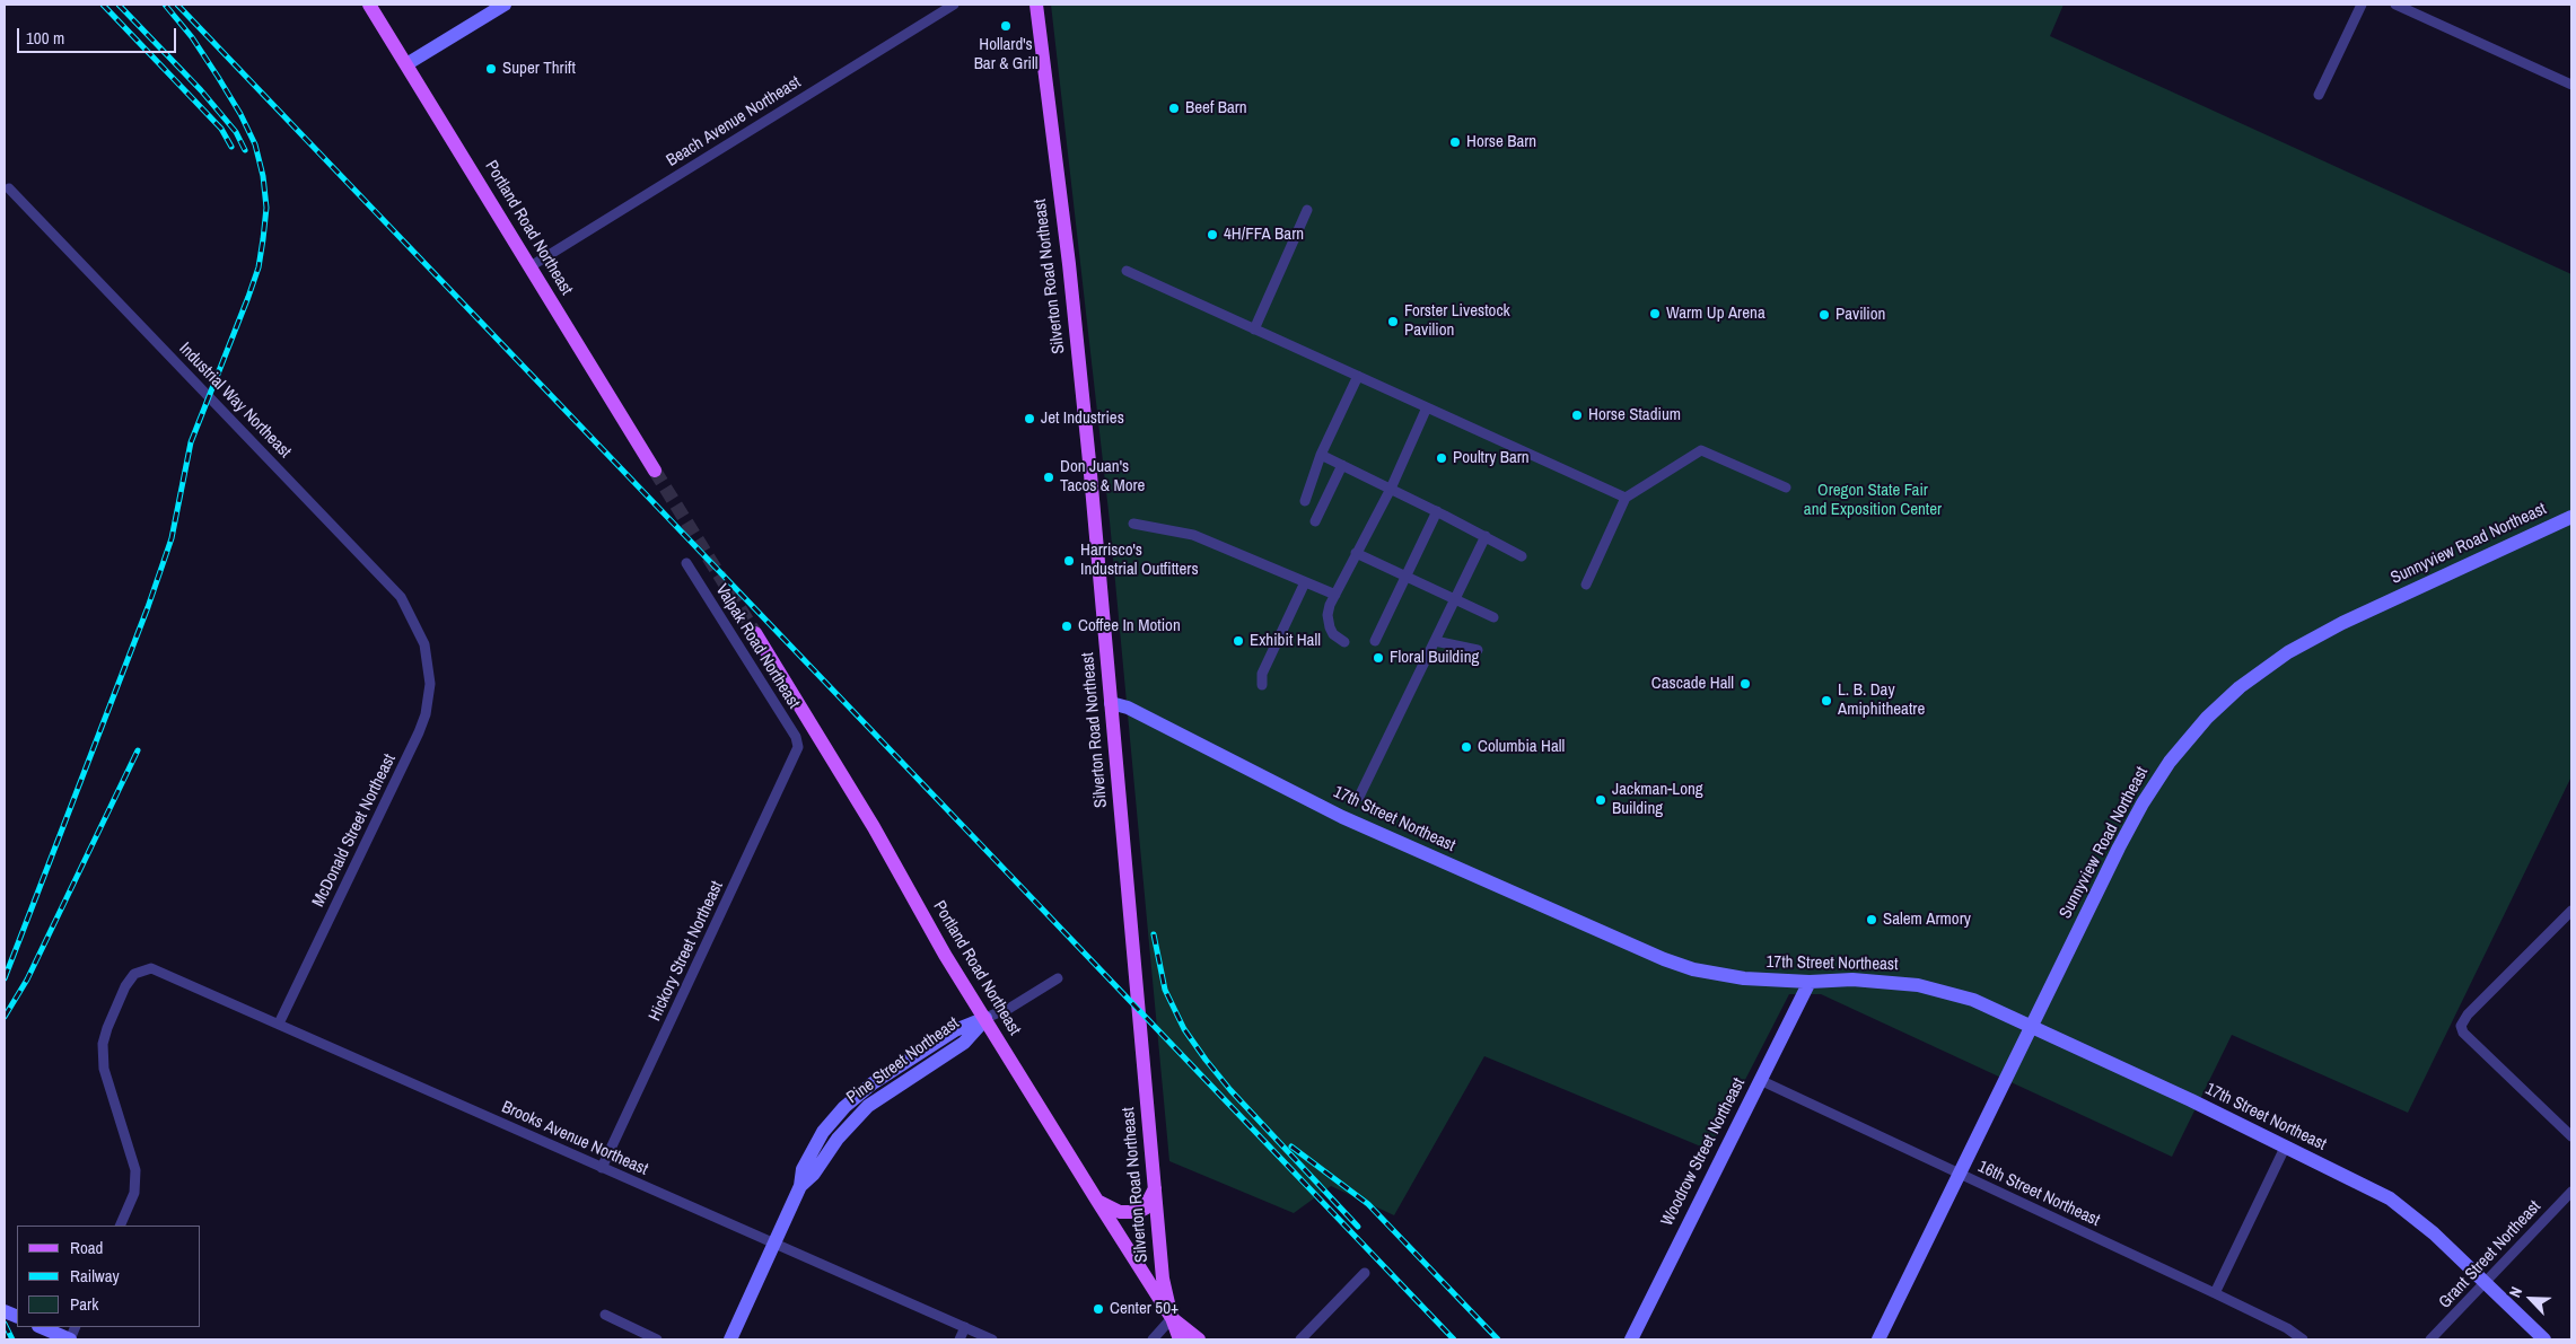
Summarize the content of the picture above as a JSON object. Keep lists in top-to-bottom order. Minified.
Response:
{"streets":{"main road":["Portland Road Northeast","Silverton Road Northeast","Sunnyview Road Northeast","17th Street Northeast","Pine Street Northeast","Woodrow Street Northeast"],"street":["Beach Avenue Northeast","Industrial Way Northeast","Valpak Road Northeast","McDonald Street Northeast","Hickory Street Northeast","Brooks Avenue Northeast","16th Street Northeast","Grant Street Northeast"]},"crossings":[["Beach Avenue Northeast","Portland Road Northeast"],["Portland Road Northeast","Silverton Road Northeast"],["Portland Road Northeast","Pine Street Northeast"],["Silverton Road Northeast","17th Street Northeast"],["Industrial Way Northeast","McDonald Street Northeast"],["Sunnyview Road Northeast","17th Street Northeast"],["Sunnyview Road Northeast","16th Street Northeast"],["Valpak Road Northeast","Hickory Street Northeast"],["17th Street Northeast","Woodrow Street Northeast"],["17th Street Northeast","Grant Street Northeast"],["McDonald Street Northeast","Brooks Avenue Northeast"],["Hickory Street Northeast","Brooks Avenue Northeast"],["Pine Street Northeast","Brooks Avenue Northeast"],["Woodrow Street Northeast","16th Street Northeast"]],"parks":["Oregon State Fair and Exposition Center"],"places":["Hollard's Bar & Grill","Super Thrift","Beef Barn","Horse Barn","4H/FFA Barn","Warm Up Arena","Pavilion","Forster Livestock Pavilion","Horse Stadium","Jet Industries","Poultry Barn","Don Juan's Tacos & More","Harrisco's Industrial Outfitters","Coffee In Motion","Exhibit Hall","Floral Building","Cascade Hall","L. B. Day Amiphitheatre","Columbia Hall","Jackman-Long Building","Salem Armory","Center 50+"],"legend":["Road","Railway","Park"],"scale_bar":"100 m","north":"top left"}
